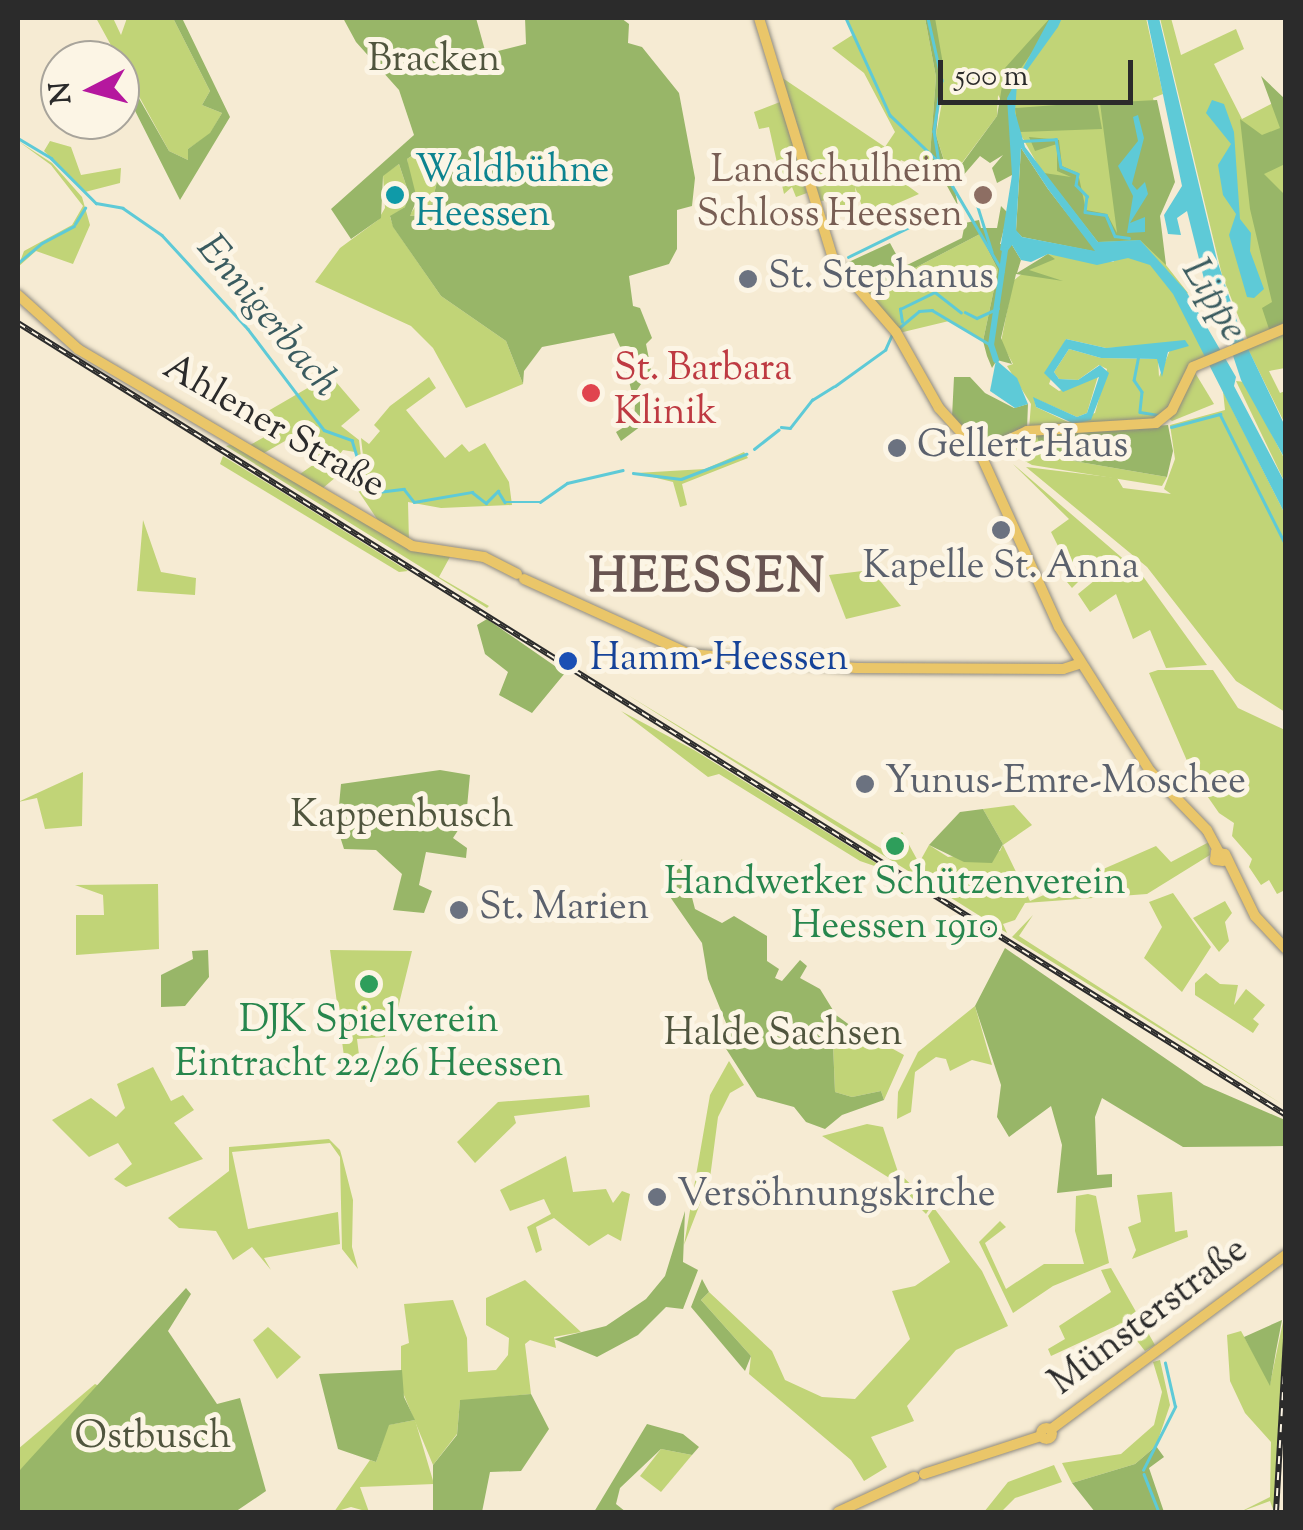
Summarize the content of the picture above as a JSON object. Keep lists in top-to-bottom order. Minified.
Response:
{"streets":{"main road":["Ahlener Straße","Münsterstraße"]},"districts":["HEESSEN"],"water":["Lippe","Ennigerbach"],"parks":["Bracken","Kappenbusch","Halde Sachsen","Ostbusch"],"places":["Waldbühne Heessen","Landschulheim Schloss Heessen","St. Stephanus","St. Barbara Klinik","Gellert-Haus","Kapelle St. Anna","Hamm-Heessen","Yunus-Emre-Moschee","Handwerker Schützenverein Heessen 1910","St. Marien","DJK Spielverein Eintracht 22/26 Heessen","Versöhnungskirche"],"scale_bar":"500 m","north":"left"}
